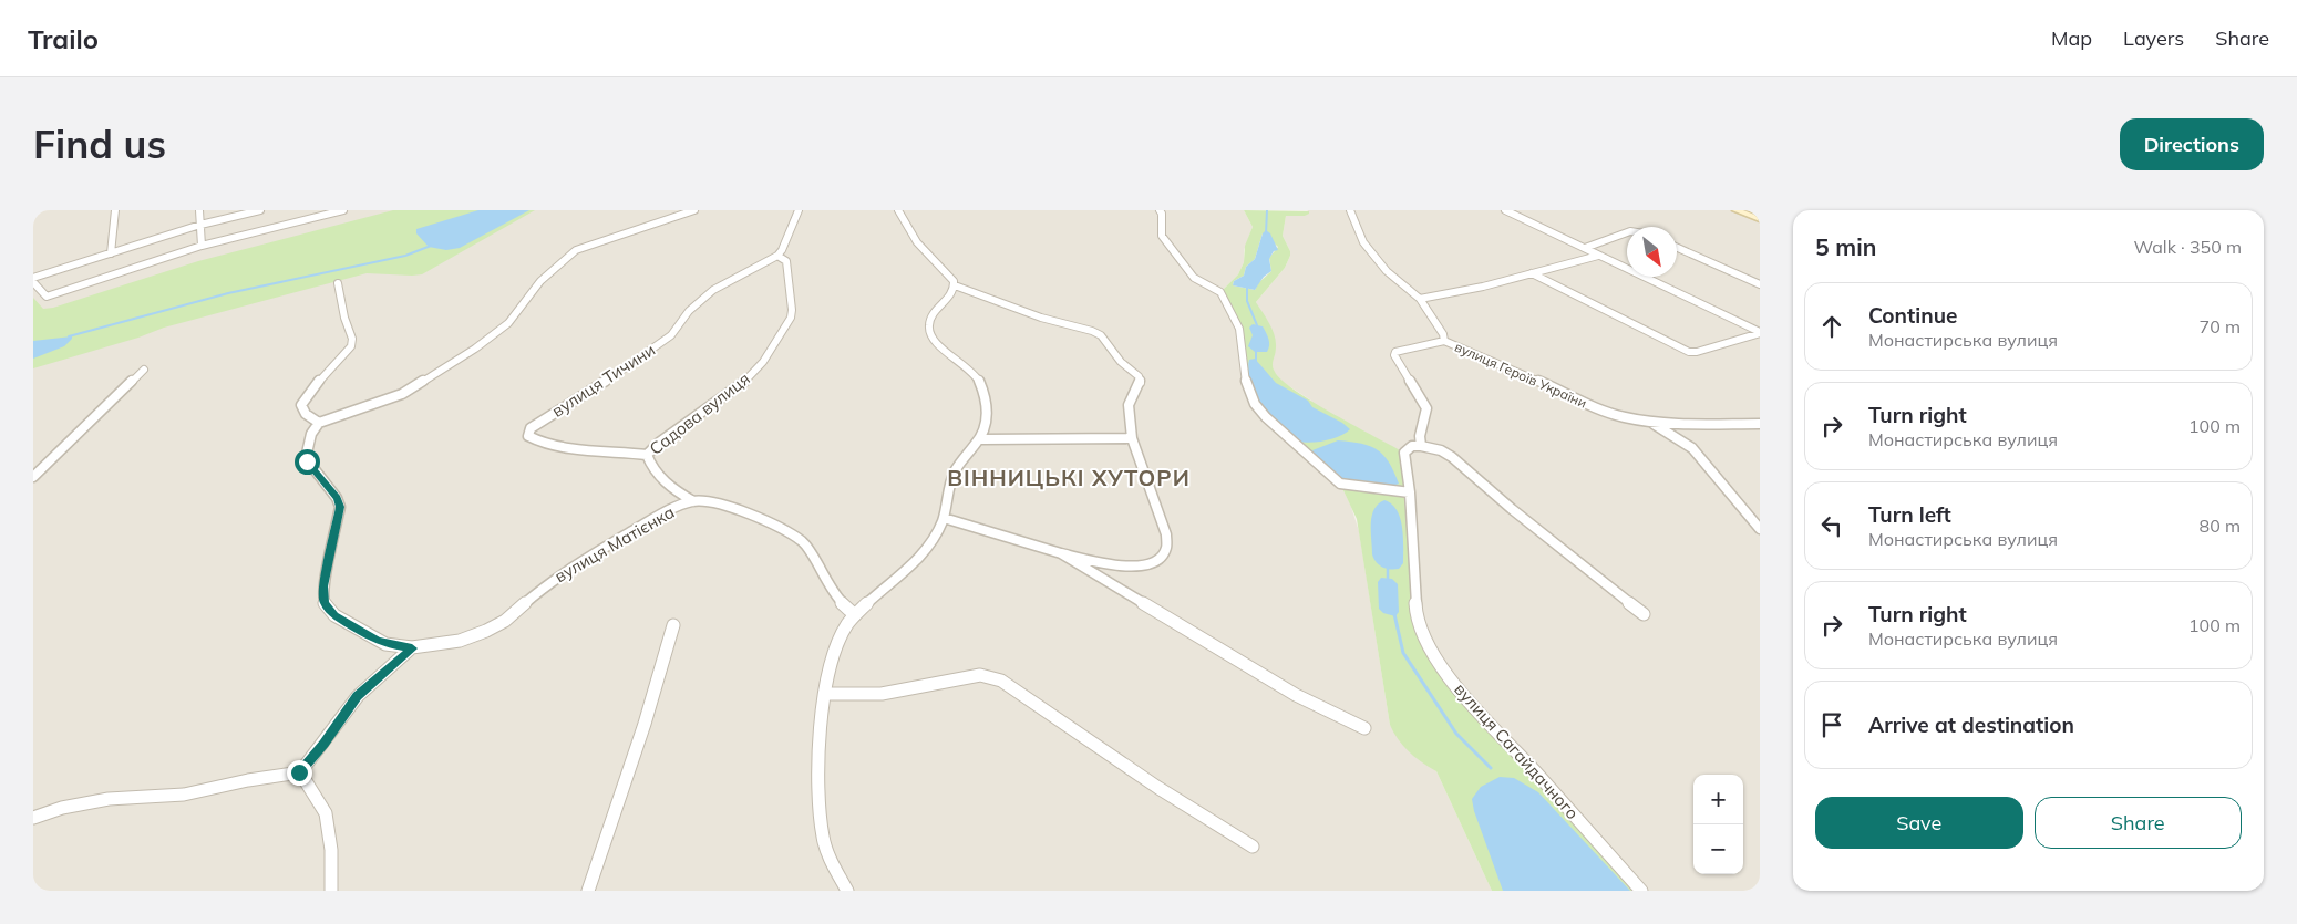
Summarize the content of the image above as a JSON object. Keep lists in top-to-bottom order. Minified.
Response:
{"streets":{"street":["вулиця Героїв України","вулиця Тичини","Садова вулиця","вулиця Матієнка","вулиця Сагайдачного"]},"crossings":[["вулиця Тичини","Садова вулиця"],["Садова вулиця","вулиця Матієнка"]],"districts":["ВІННИЦЬКІ ХУТОРИ"],"north":"bottom right","page":{"header":"Trailo","nav":["Map","Layers","Share"],"buttons":["Directions",["Save","Share"]],"title":"Find us","heading":["5 min","Walk · 350 m"],"list":[["Continue","Монастирська вулиця","70 m"],["Turn right","Монастирська вулиця","100 m"],["Turn left","Монастирська вулиця","80 m"],["Turn right","Монастирська вулиця","100 m"],"Arrive at destination"],"map_buttons":["+","−"]}}
